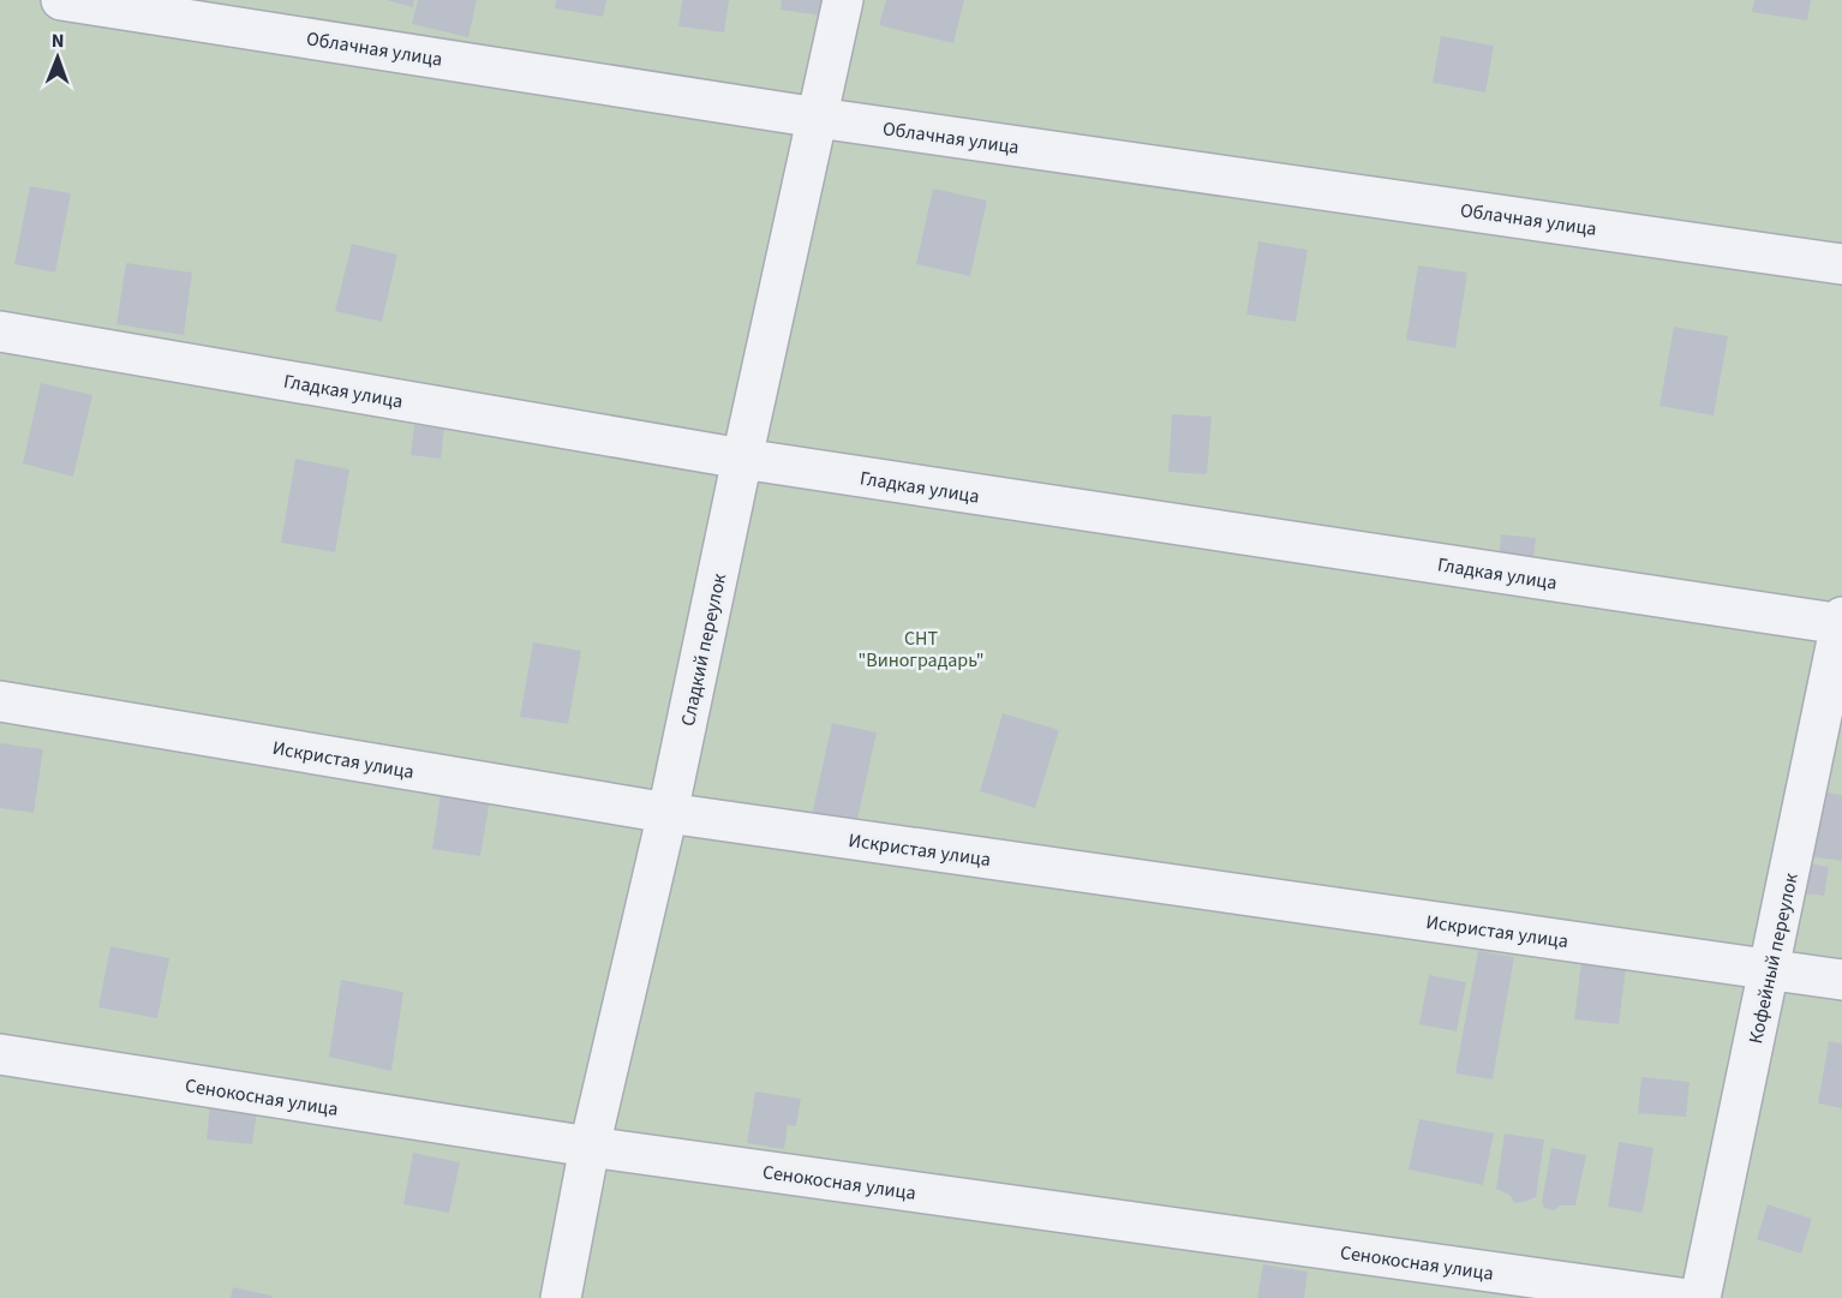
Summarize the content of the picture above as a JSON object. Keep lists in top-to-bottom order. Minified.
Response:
{"streets":{"lane":["Облачная улица","Гладкая улица","Сладкий переулок","Искристая улица","Кофейный переулок","Сенокосная улица"]},"crossings":[["Облачная улица","Сладкий переулок"],["Гладкая улица","Сладкий переулок"],["Гладкая улица","Кофейный переулок"],["Сладкий переулок","Искристая улица"],["Сладкий переулок","Сенокосная улица"],["Искристая улица","Кофейный переулок"]],"parks":["СНТ \"Виноградарь\""],"north":"top"}
